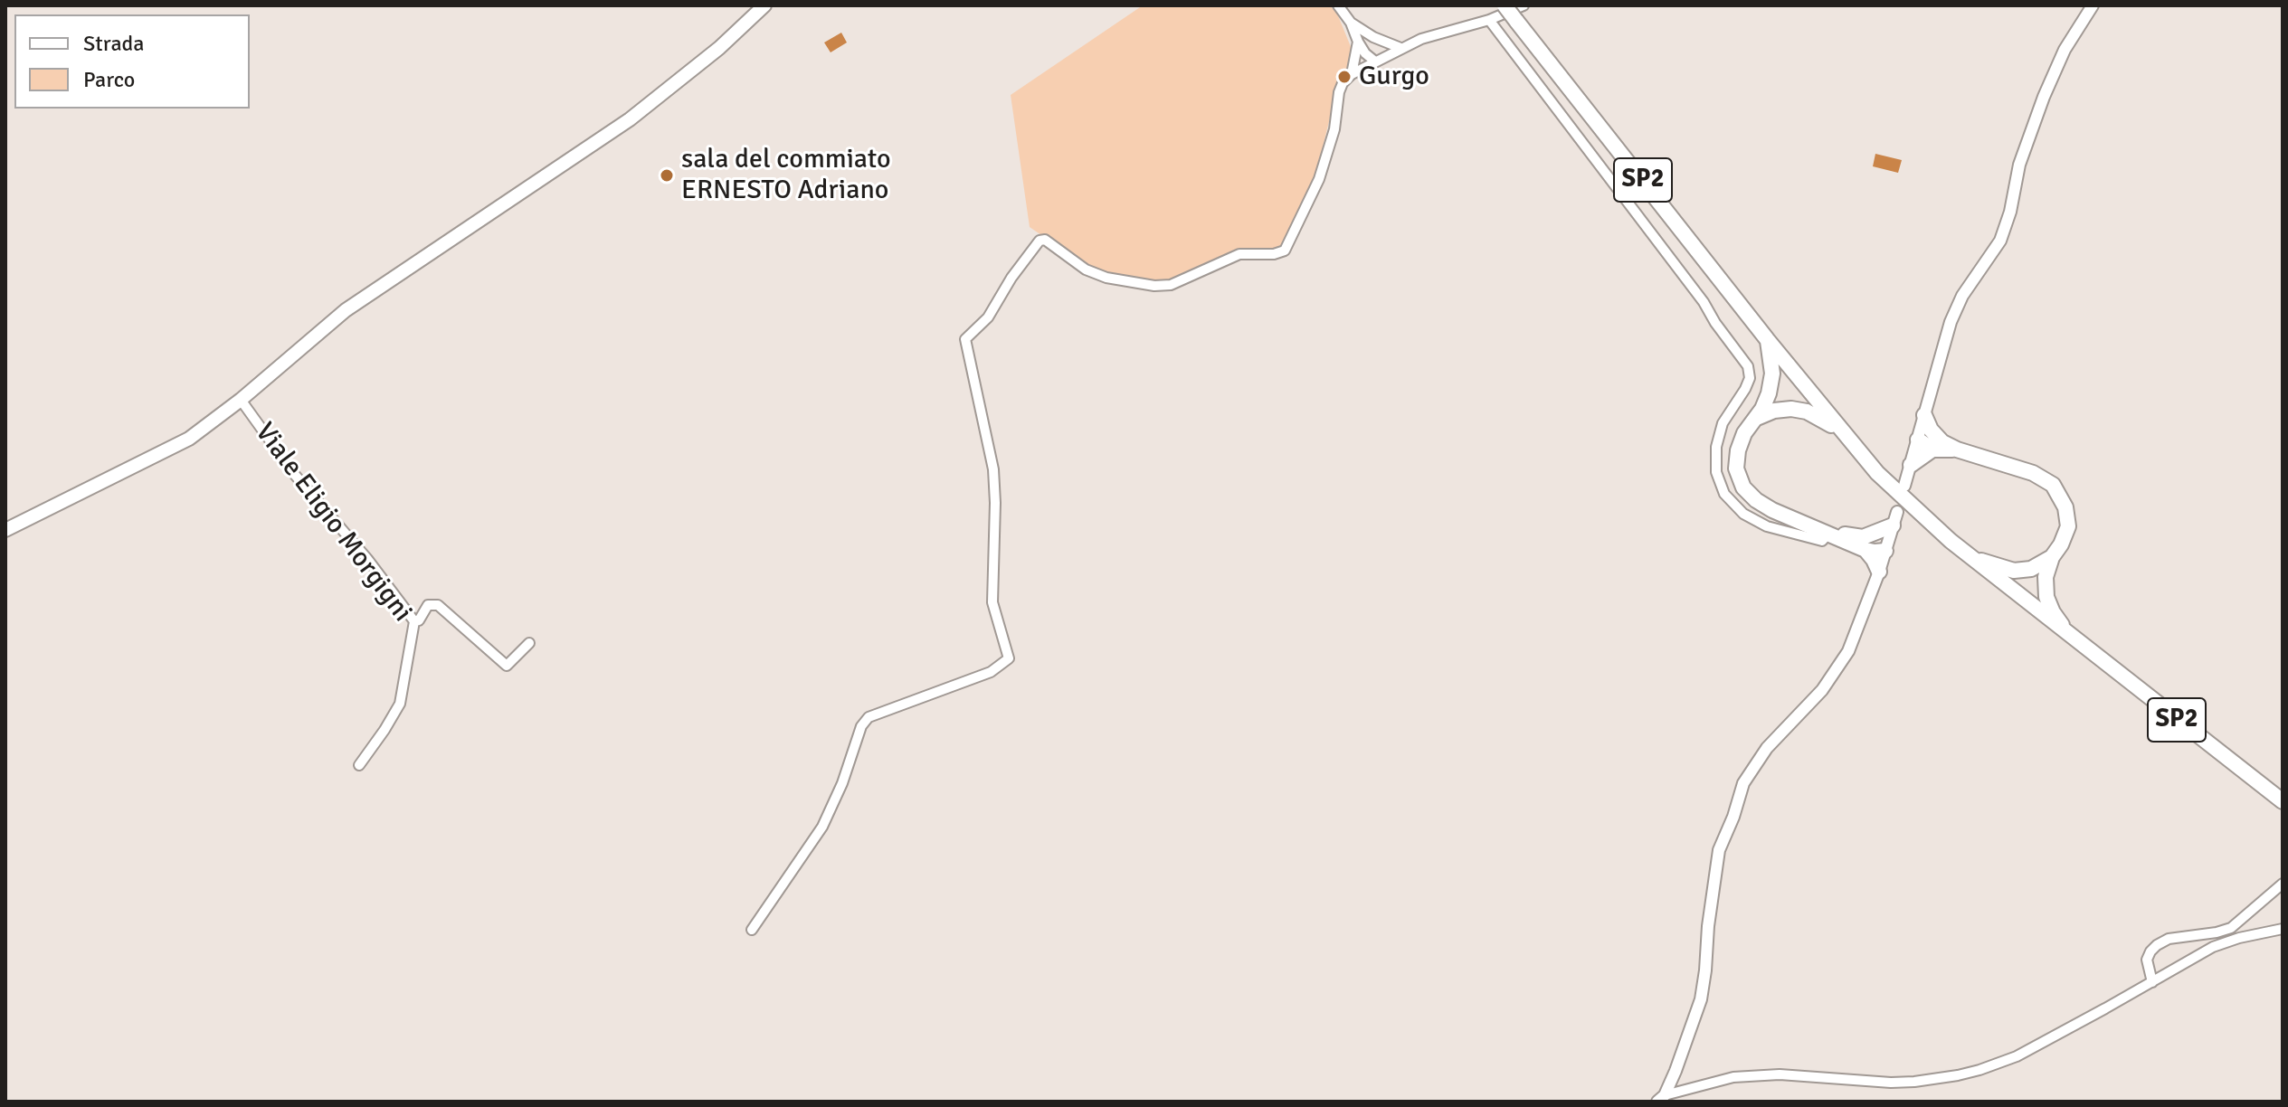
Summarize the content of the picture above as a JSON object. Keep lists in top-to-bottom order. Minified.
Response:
{"streets":{"main road":["SP2"],"street":["Viale Eligio Morgigni"]},"places":["Gurgo","sala del commiato ERNESTO Adriano"],"legend":["Strada","Parco"]}
